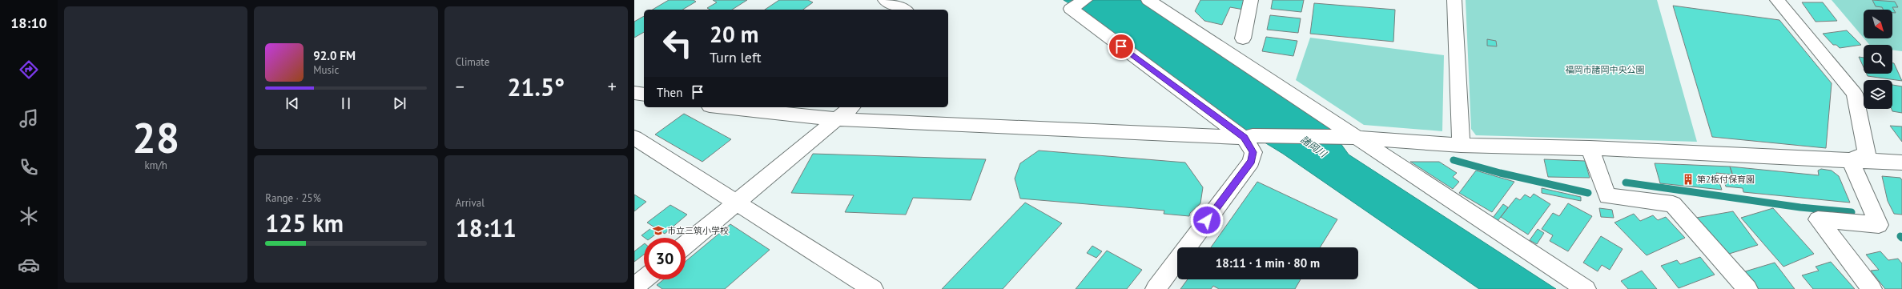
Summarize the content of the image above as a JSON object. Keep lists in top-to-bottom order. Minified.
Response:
{"water":["諸岡川"],"parks":["福岡市諸岡中央公園"],"places":{"building":["第2板付保育園"],"school or university":["市立三筑小学校"]},"north":"bottom right","page":{"tabs":"18:10","tile":[["28","km/h"],"Climate",["Range · 25%","125 km"],["Arrival","18:11"]],"turn":["20 m","Turn left"],"song":["92.0 FM","Music"],"heat":["−","21.5°","+"],"then":"Then","limit":"30","trip":"18:11 · 1 min · 80 m"}}
